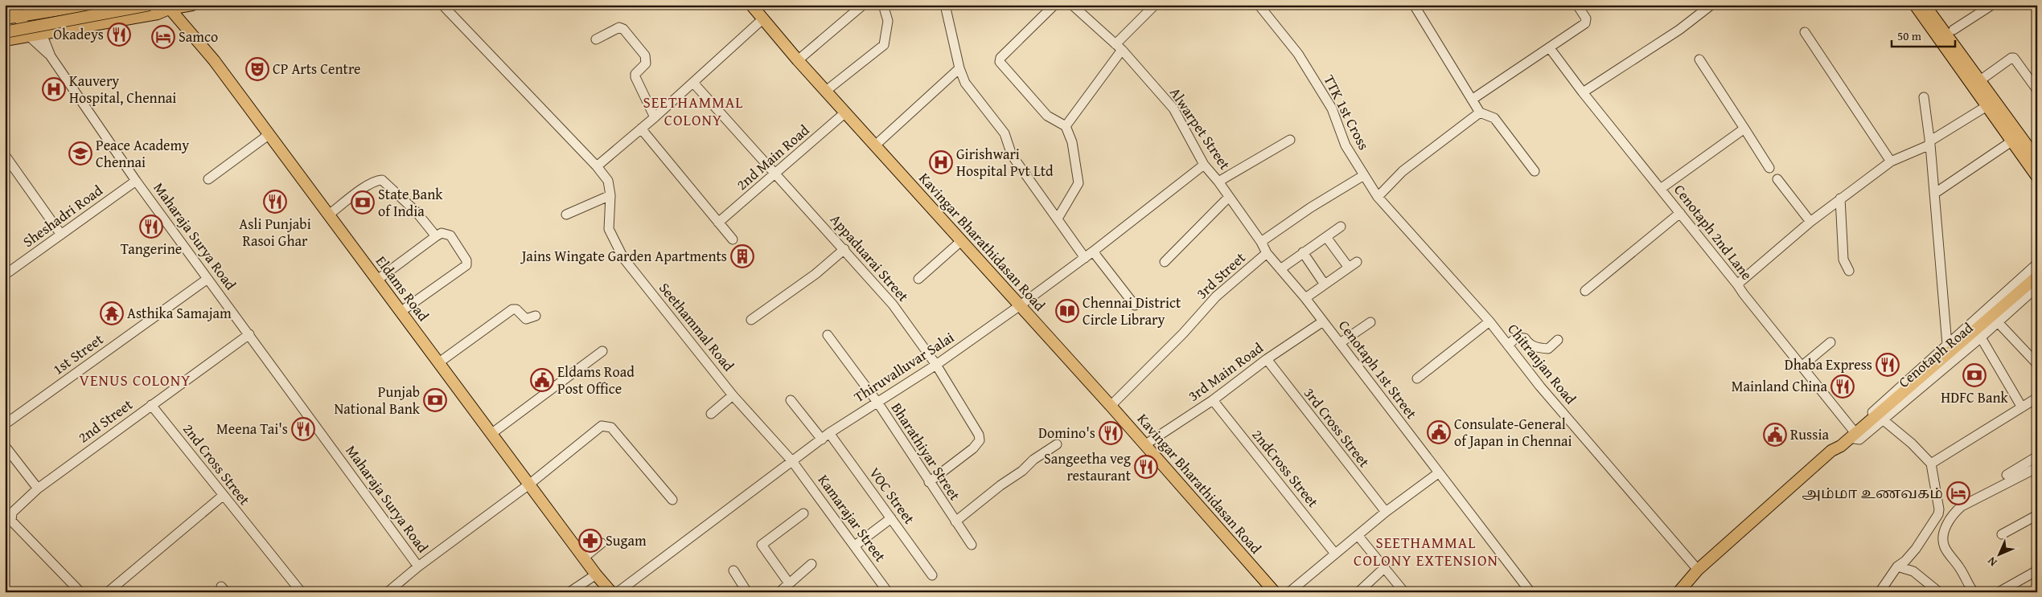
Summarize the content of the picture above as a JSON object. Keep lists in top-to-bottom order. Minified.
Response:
{"streets":{"main road":["Kavingar Bharathidasan Road","Eldams Road","Cenotaph Road"],"street":["TTK 1st Cross","Alwarpet Street","2nd Main Road","Sheshadri Road","Cenotaph 2nd Lane","Maharaja Surya Road","Appaduarai Street","3rd Street","Seethammal Road","1st Street","Chitranjan Road","Thiruvalluvar Salai","Cenotaph 1st Street","3rd Main Road","2nd Street","3rd Cross Street","Bharathiyar Street","2nd Cross Street","2ndCross Street","VOC Street","Kamarajar Street"]},"crossings":[["TTK 1st Cross","Chitranjan Road"],["Alwarpet Street","Thiruvalluvar Salai"],["Alwarpet Street","Cenotaph 1st Street"],["2nd Main Road","Kavingar Bharathidasan Road"],["2nd Main Road","Appaduarai Street"],["Sheshadri Road","Maharaja Surya Road"],["Cenotaph 2nd Lane","Cenotaph Road"],["Maharaja Surya Road","1st Street"],["Maharaja Surya Road","2nd Street"],["Kavingar Bharathidasan Road","3rd Street"],["Kavingar Bharathidasan Road","Thiruvalluvar Salai"],["Kavingar Bharathidasan Road","3rd Main Road"],["Appaduarai Street","Thiruvalluvar Salai"],["Appaduarai Street","Bharathiyar Street"],["3rd Street","Cenotaph 1st Street"],["Seethammal Road","Thiruvalluvar Salai"],["Seethammal Road","Kamarajar Street"],["Cenotaph Road","Chitranjan Road"],["Thiruvalluvar Salai","Bharathiyar Street"],["Thiruvalluvar Salai","VOC Street"],["Thiruvalluvar Salai","Kamarajar Street"],["Cenotaph 1st Street","3rd Main Road"],["3rd Main Road","3rd Cross Street"],["3rd Main Road","2ndCross Street"],["2nd Street","2nd Cross Street"]],"districts":["SEETHAMMAL COLONY","VENUS COLONY","SEETHAMMAL COLONY EXTENSION"],"places":{"restaurant":["Okadeys","Asli Punjabi Rasoi Ghar","Tangerine","Dhaba Express","Mainland China","Meena Tai's","Domino's","Sangeetha veg restaurant"],"hotel":["Samco","அம்மா உணவகம்"],"theatre":["CP Arts Centre"],"hospital":["Kauvery Hospital, Chennai","Girishwari Hospital Pvt Ltd"],"school or university":["Peace Academy Chennai"],"bank":["State Bank of India","HDFC Bank","Punjab National Bank"],"building":["Jains Wingate Garden Apartments"],"library":["Chennai District Circle Library"],"temple":["Asthika Samajam"],"public building":["Eldams Road Post Office","Consulate-General of Japan in Chennai","Russia"],"pharmacy":["Sugam"]},"scale_bar":"50 m","north":"bottom left"}
